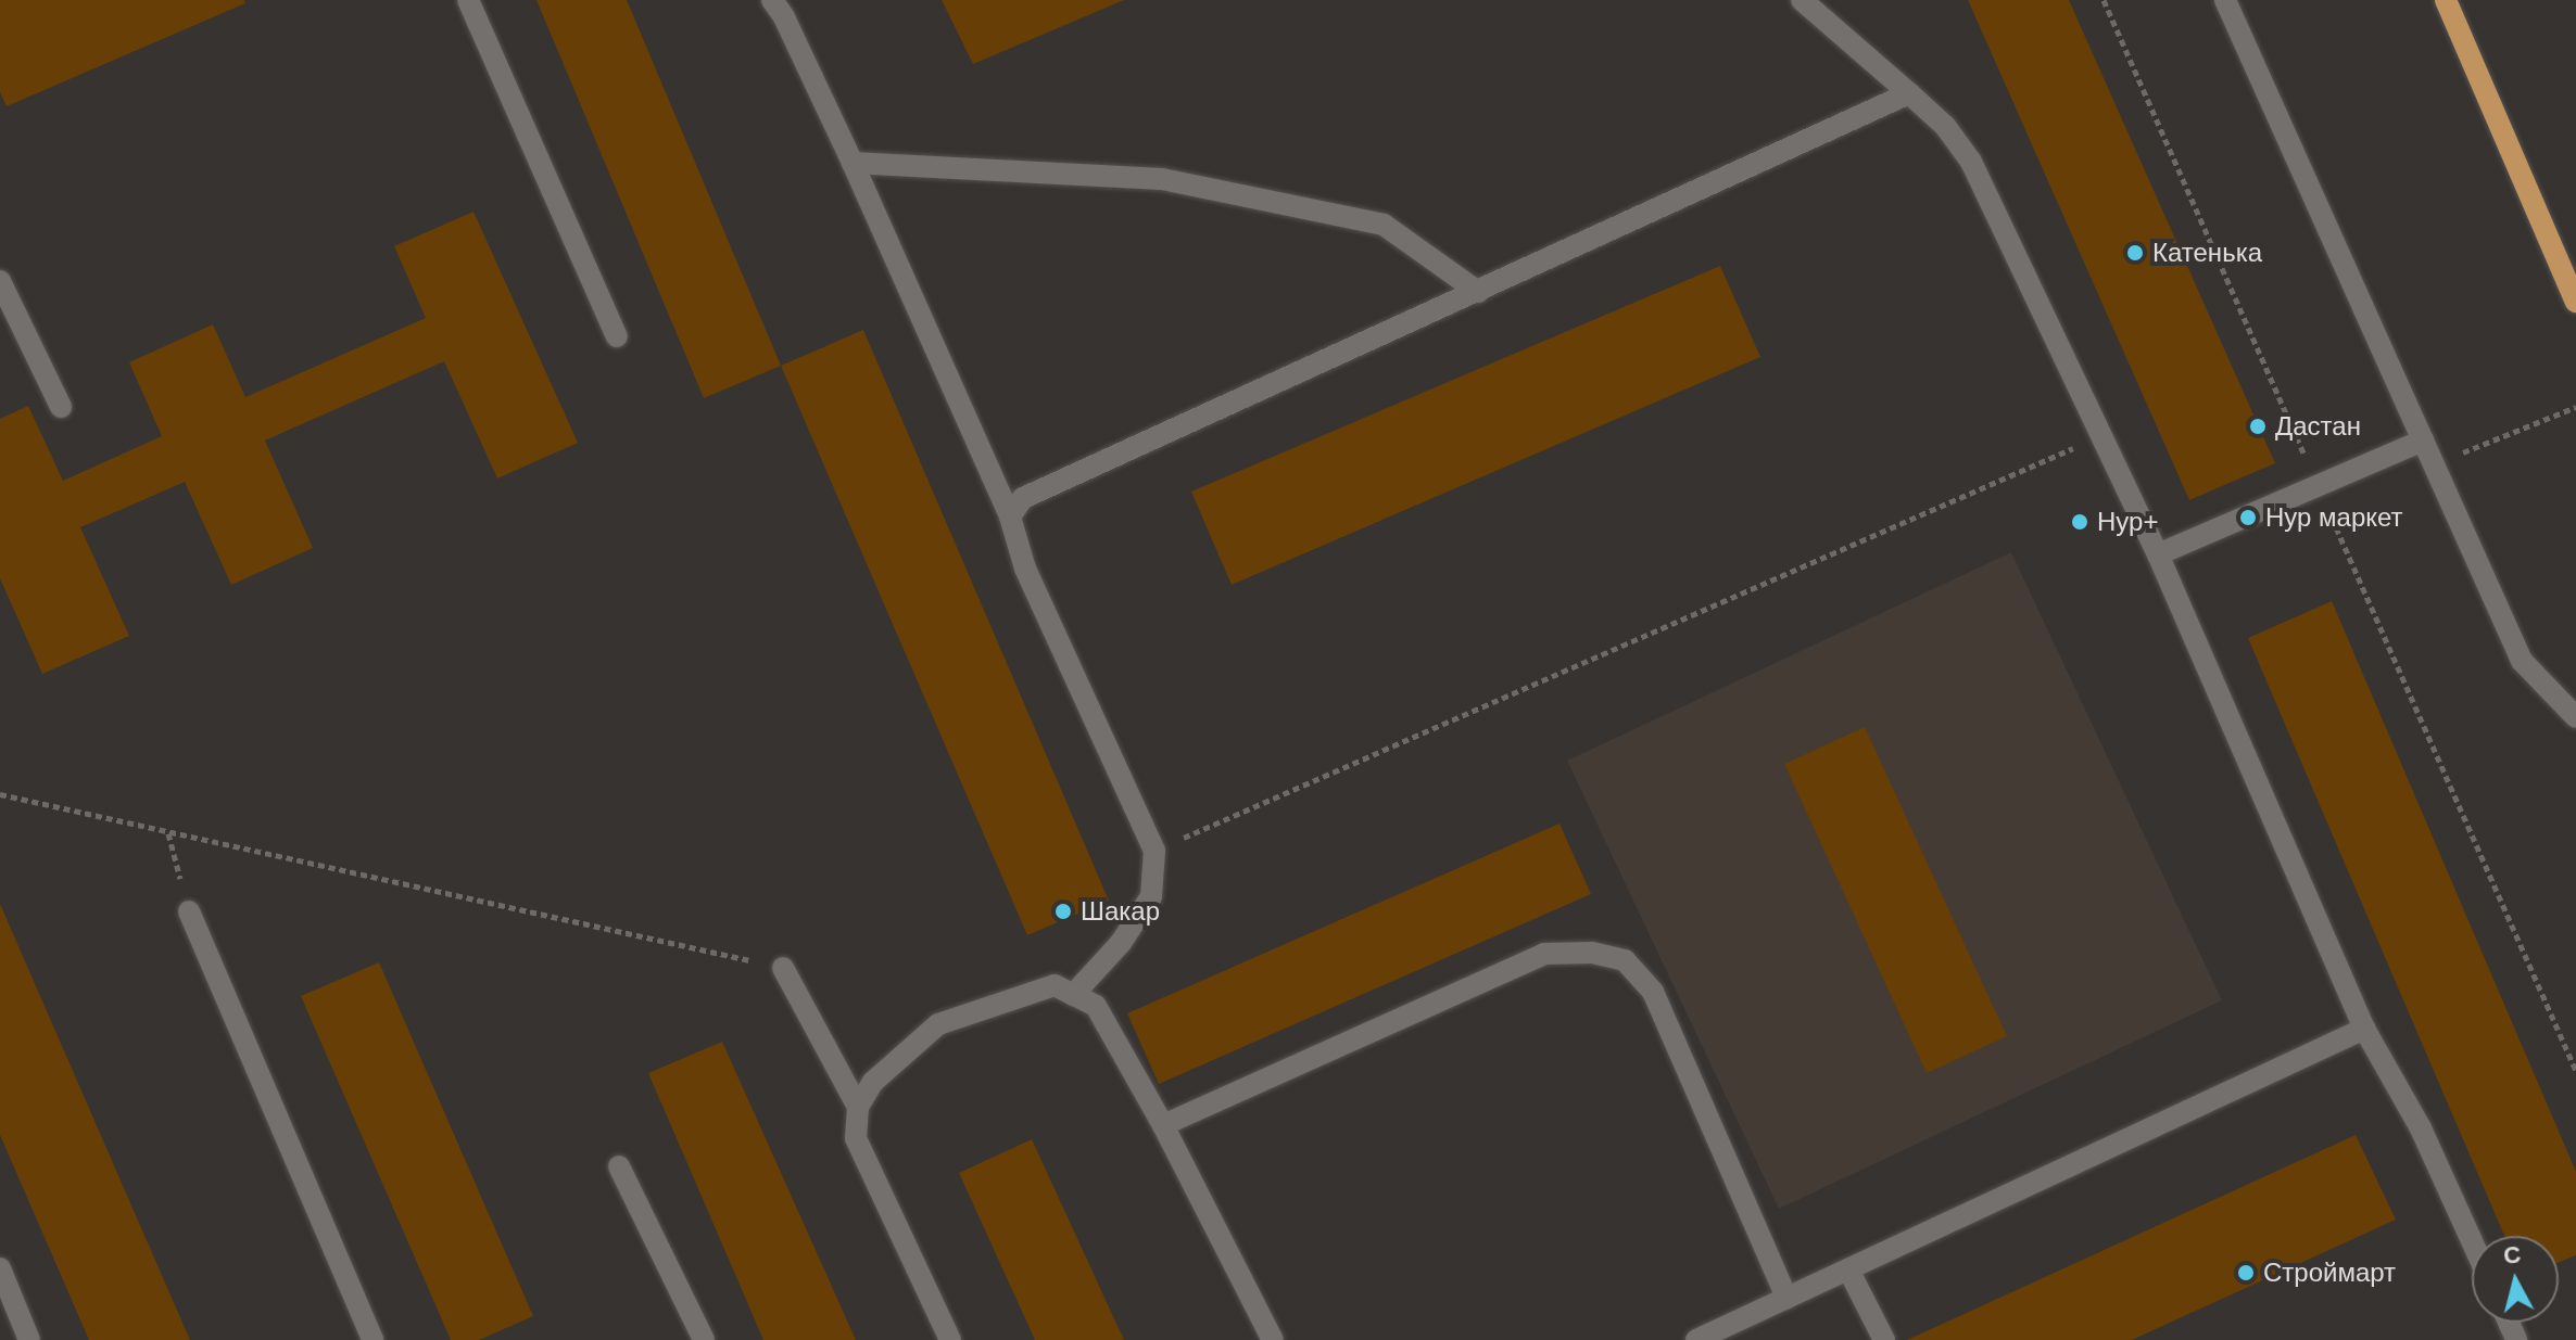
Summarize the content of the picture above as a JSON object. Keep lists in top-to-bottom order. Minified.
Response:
{"places":["Катенька","Дастан","Нур маркет","Нур+","Шакар","Строймарт"],"north":"top"}
